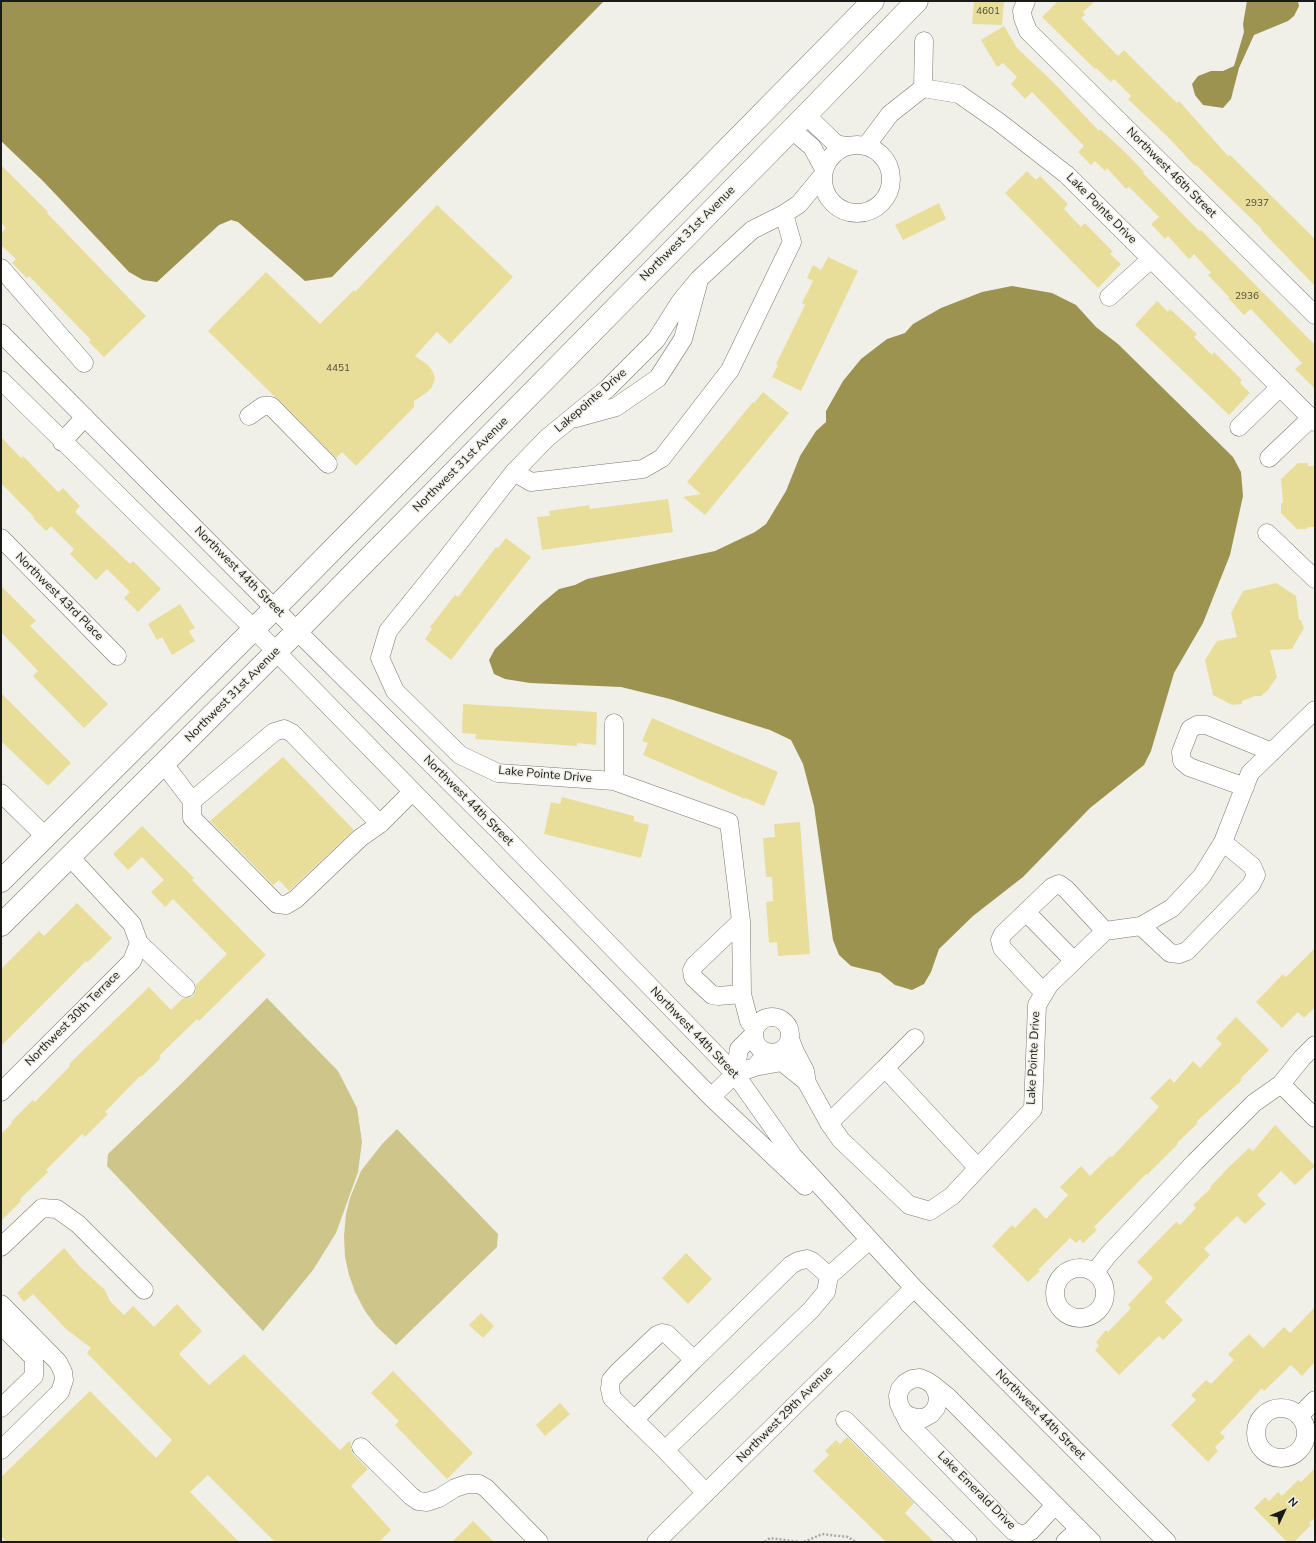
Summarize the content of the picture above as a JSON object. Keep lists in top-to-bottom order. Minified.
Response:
{"streets":{"main road":["Northwest 31st Avenue"],"street":["Northwest 46th Street","Lake Pointe Drive","Lakepointe Drive","Northwest 44th Street","Northwest 43rd Place","Northwest 30th Terrace","Northwest 29th Avenue","Lake Emerald Drive"]},"crossings":[["Lake Pointe Drive","Lakepointe Drive"],["Northwest 31st Avenue","Northwest 44th Street"],["Northwest 44th Street","Northwest 29th Avenue"]],"house_numbers":["4601","2937","2936","4451"],"north":"top right"}
